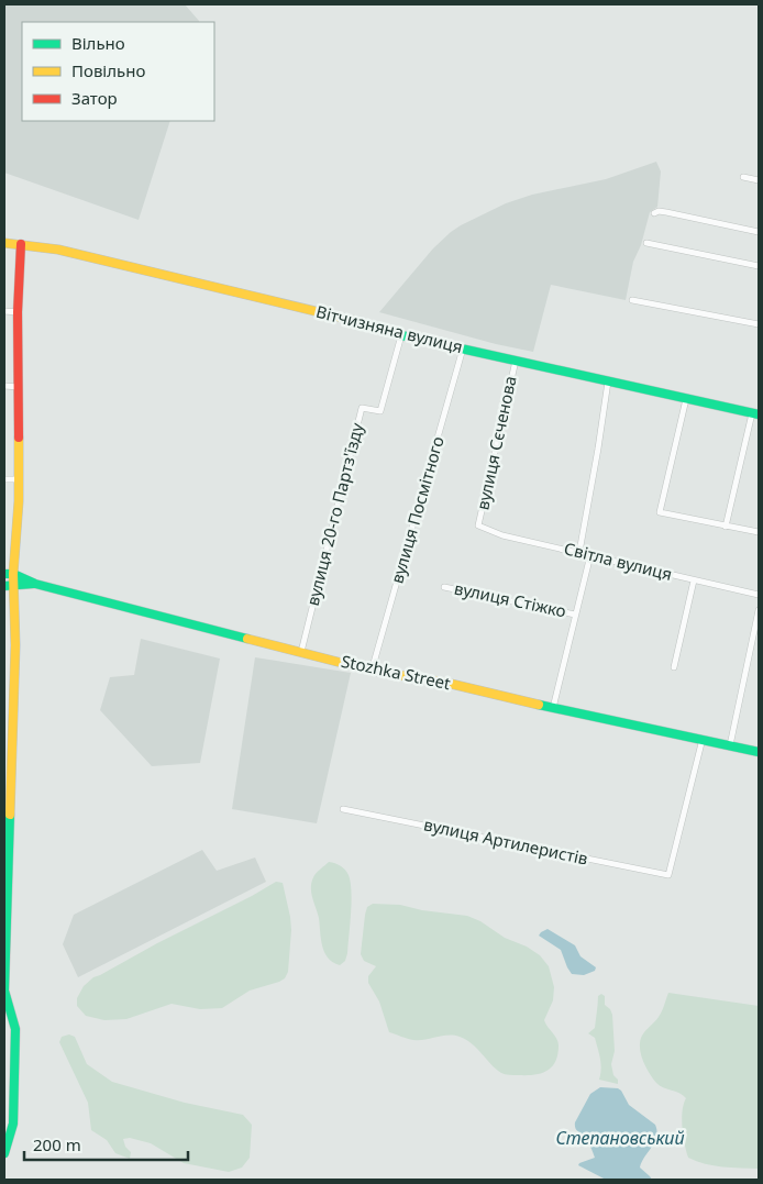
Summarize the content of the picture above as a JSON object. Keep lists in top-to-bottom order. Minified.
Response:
{"streets":{"street":["Вітчизняна вулиця","вулиця Сєченова","вулиця Посмітного","вулиця 20-го Партз'їзду","Світла вулиця","вулиця Стіжко","Stozhka Street","вулиця Артилеристів"]},"crossings":[["Вітчизняна вулиця","вулиця Сєченова"],["Вітчизняна вулиця","вулиця Посмітного"],["Вітчизняна вулиця","вулиця 20-го Партз'їзду"],["вулиця Сєченова","Світла вулиця"],["вулиця Посмітного","Stozhka Street"],["вулиця 20-го Партз'їзду","Stozhka Street"],["Stozhka Street","вулиця Артилеристів"]],"water":["Степановський"],"legend":["Вільно","Повільно","Затор"],"scale_bar":"200 m"}
